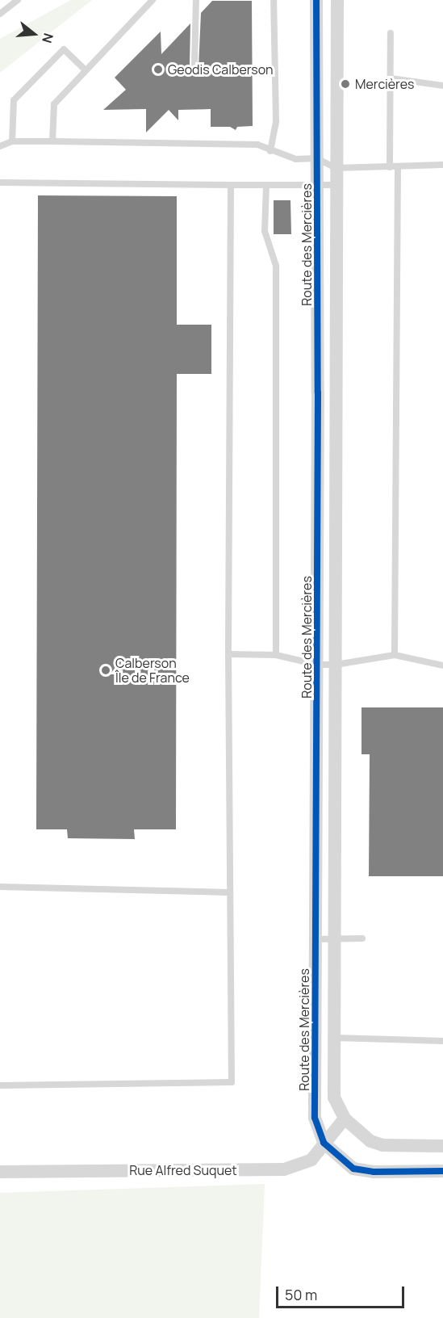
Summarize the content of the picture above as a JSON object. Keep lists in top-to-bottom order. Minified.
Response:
{"streets":{"street":["Route des Mercières","Rue Alfred Suquet"]},"crossings":[["Route des Mercières","Rue Alfred Suquet"]],"places":["Geodis Calberson","Mercières","Calberson Île de France"],"scale_bar":"50 m","north":"right"}
